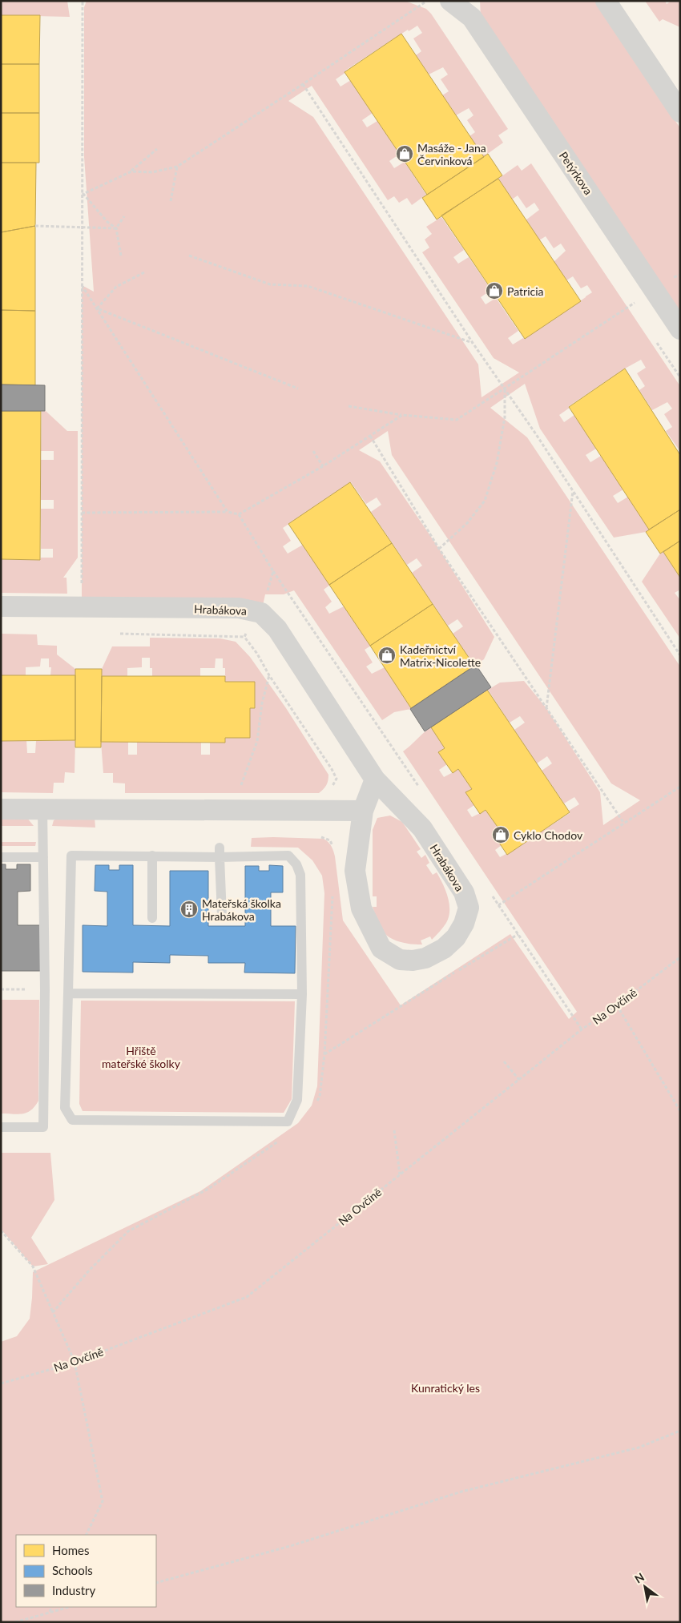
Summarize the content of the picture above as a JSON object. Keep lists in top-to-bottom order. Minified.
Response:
{"streets":{"street":["Petýrkova","Hrabákova"],"path":["Na Ovčíně"]},"parks":["Hřiště mateřské školky","Kunratický les"],"places":{"shop":["Masáže - Jana Červinková","Patricia","Kadeřnictví Matrix-Nicolette","Cyklo Chodov"],"building":["Mateřská školka Hrabákova"]},"legend":["Homes","Schools","Industry"],"north":"top left"}
